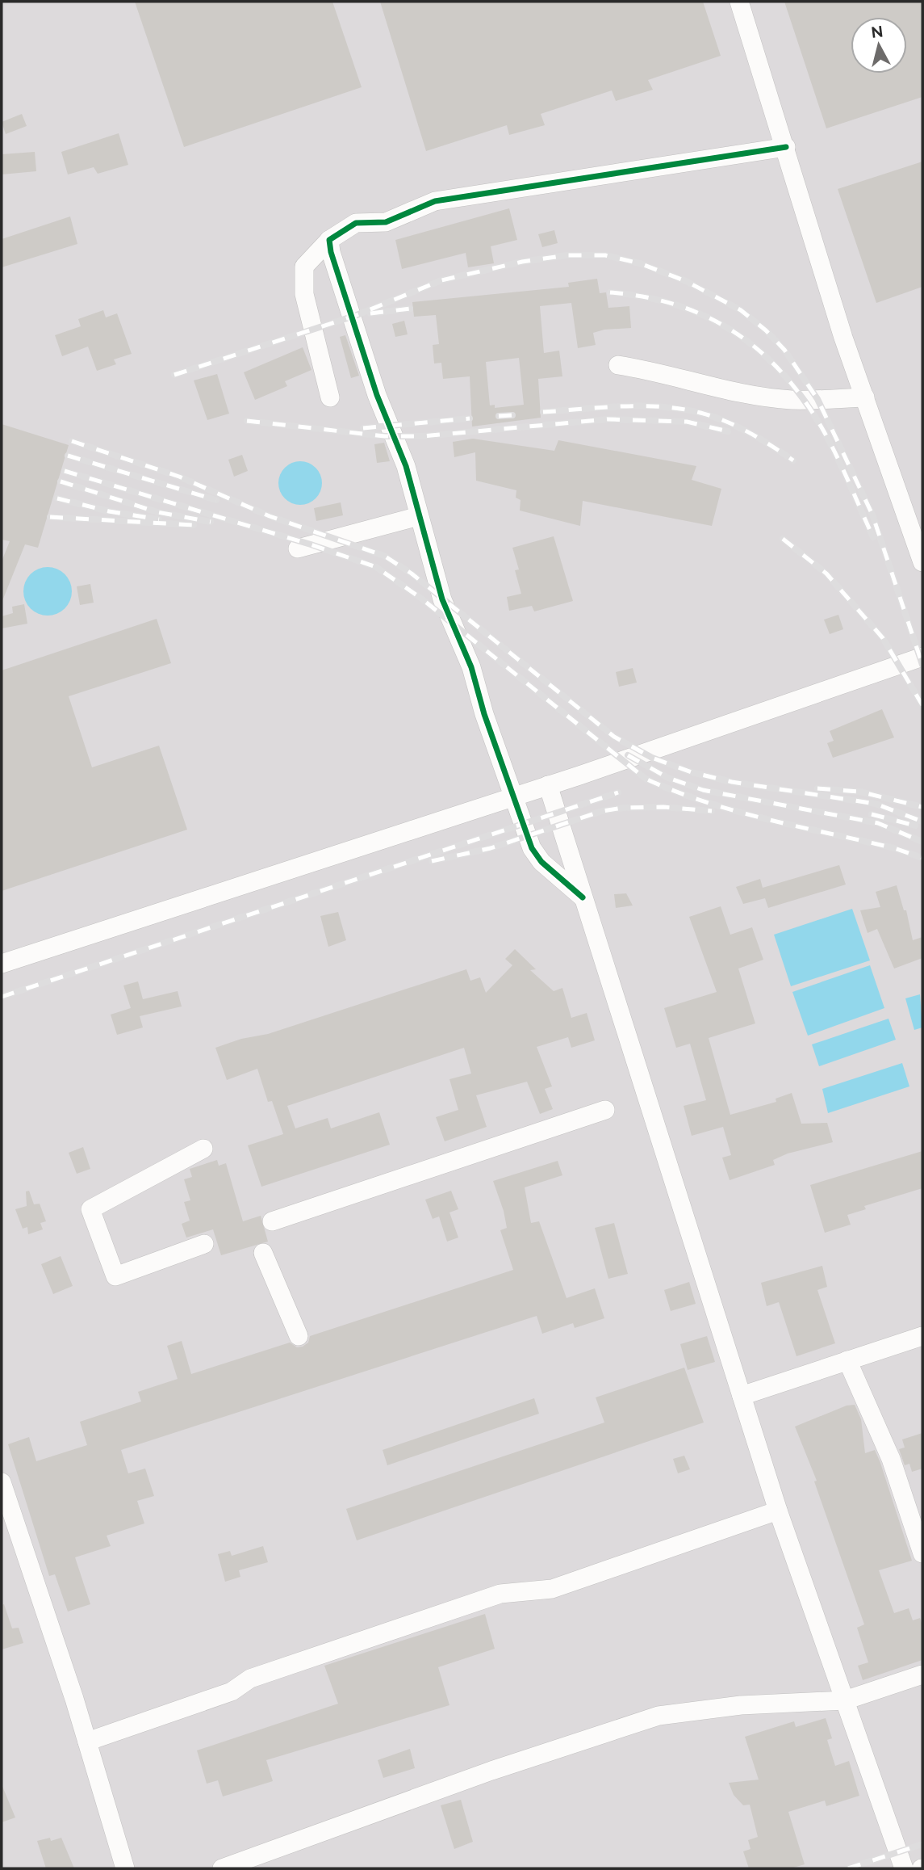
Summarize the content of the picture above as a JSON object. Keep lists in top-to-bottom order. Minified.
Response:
{"north":"top"}
